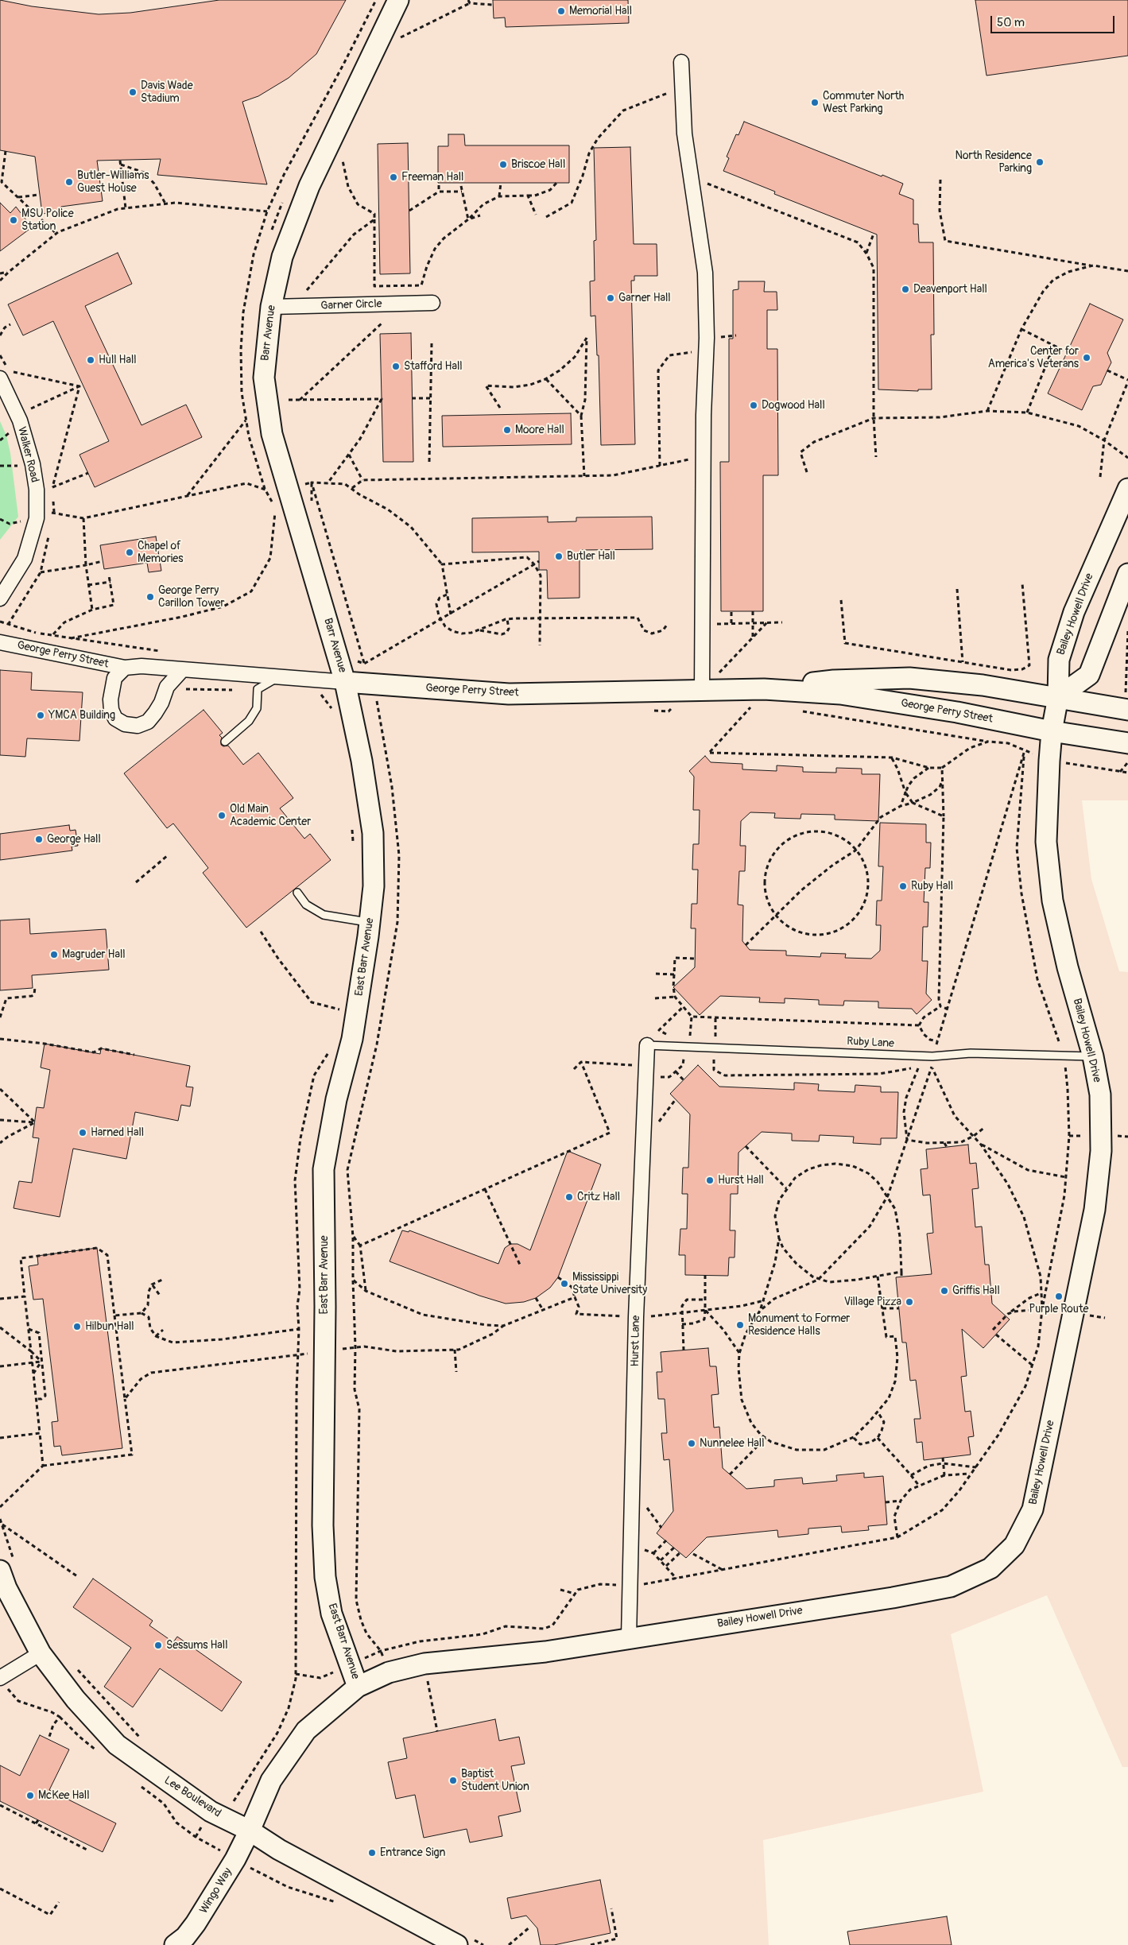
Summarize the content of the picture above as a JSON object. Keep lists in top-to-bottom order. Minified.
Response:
{"streets":{"street":["Garner Circle","Barr Avenue","Walker Road","Bailey Howell Drive","George Perry Street","East Barr Avenue","Hurst Lane","Lee Boulevard","Wingo Way"],"lane":["Ruby Lane"]},"crossings":[["Garner Circle","Barr Avenue"],["Barr Avenue","George Perry Street"],["Barr Avenue","East Barr Avenue"],["Bailey Howell Drive","George Perry Street"],["Bailey Howell Drive","East Barr Avenue"],["Bailey Howell Drive","Ruby Lane"],["Bailey Howell Drive","Hurst Lane"],["George Perry Street","East Barr Avenue"],["East Barr Avenue","Lee Boulevard"],["East Barr Avenue","Wingo Way"],["Ruby Lane","Hurst Lane"],["Lee Boulevard","Wingo Way"]],"places":["Memorial Hall","Davis Wade Stadium","Commuter North West Parking","North Residence Parking","Briscoe Hall","Freeman Hall","Butler-Williams Guest House","MSU Police Station","Deavenport Hall","Garner Hall","Center for America's Veterans","Hull Hall","Stafford Hall","Dogwood Hall","Moore Hall","Chapel of Memories","Butler Hall","George Perry Carillon Tower","YMCA Building","Old Main Academic Center","George Hall","Ruby Hall","Magruder Hall","Harned Hall","Hurst Hall","Critz Hall","Mississippi State University","Griffis Hall","Purple Route","Village Pizza","Monument to Former Residence Halls","Hilbun Hall","Nunnelee Hall","Sessums Hall","Baptist Student Union","McKee Hall","Entrance Sign"],"scale_bar":"50 m"}
